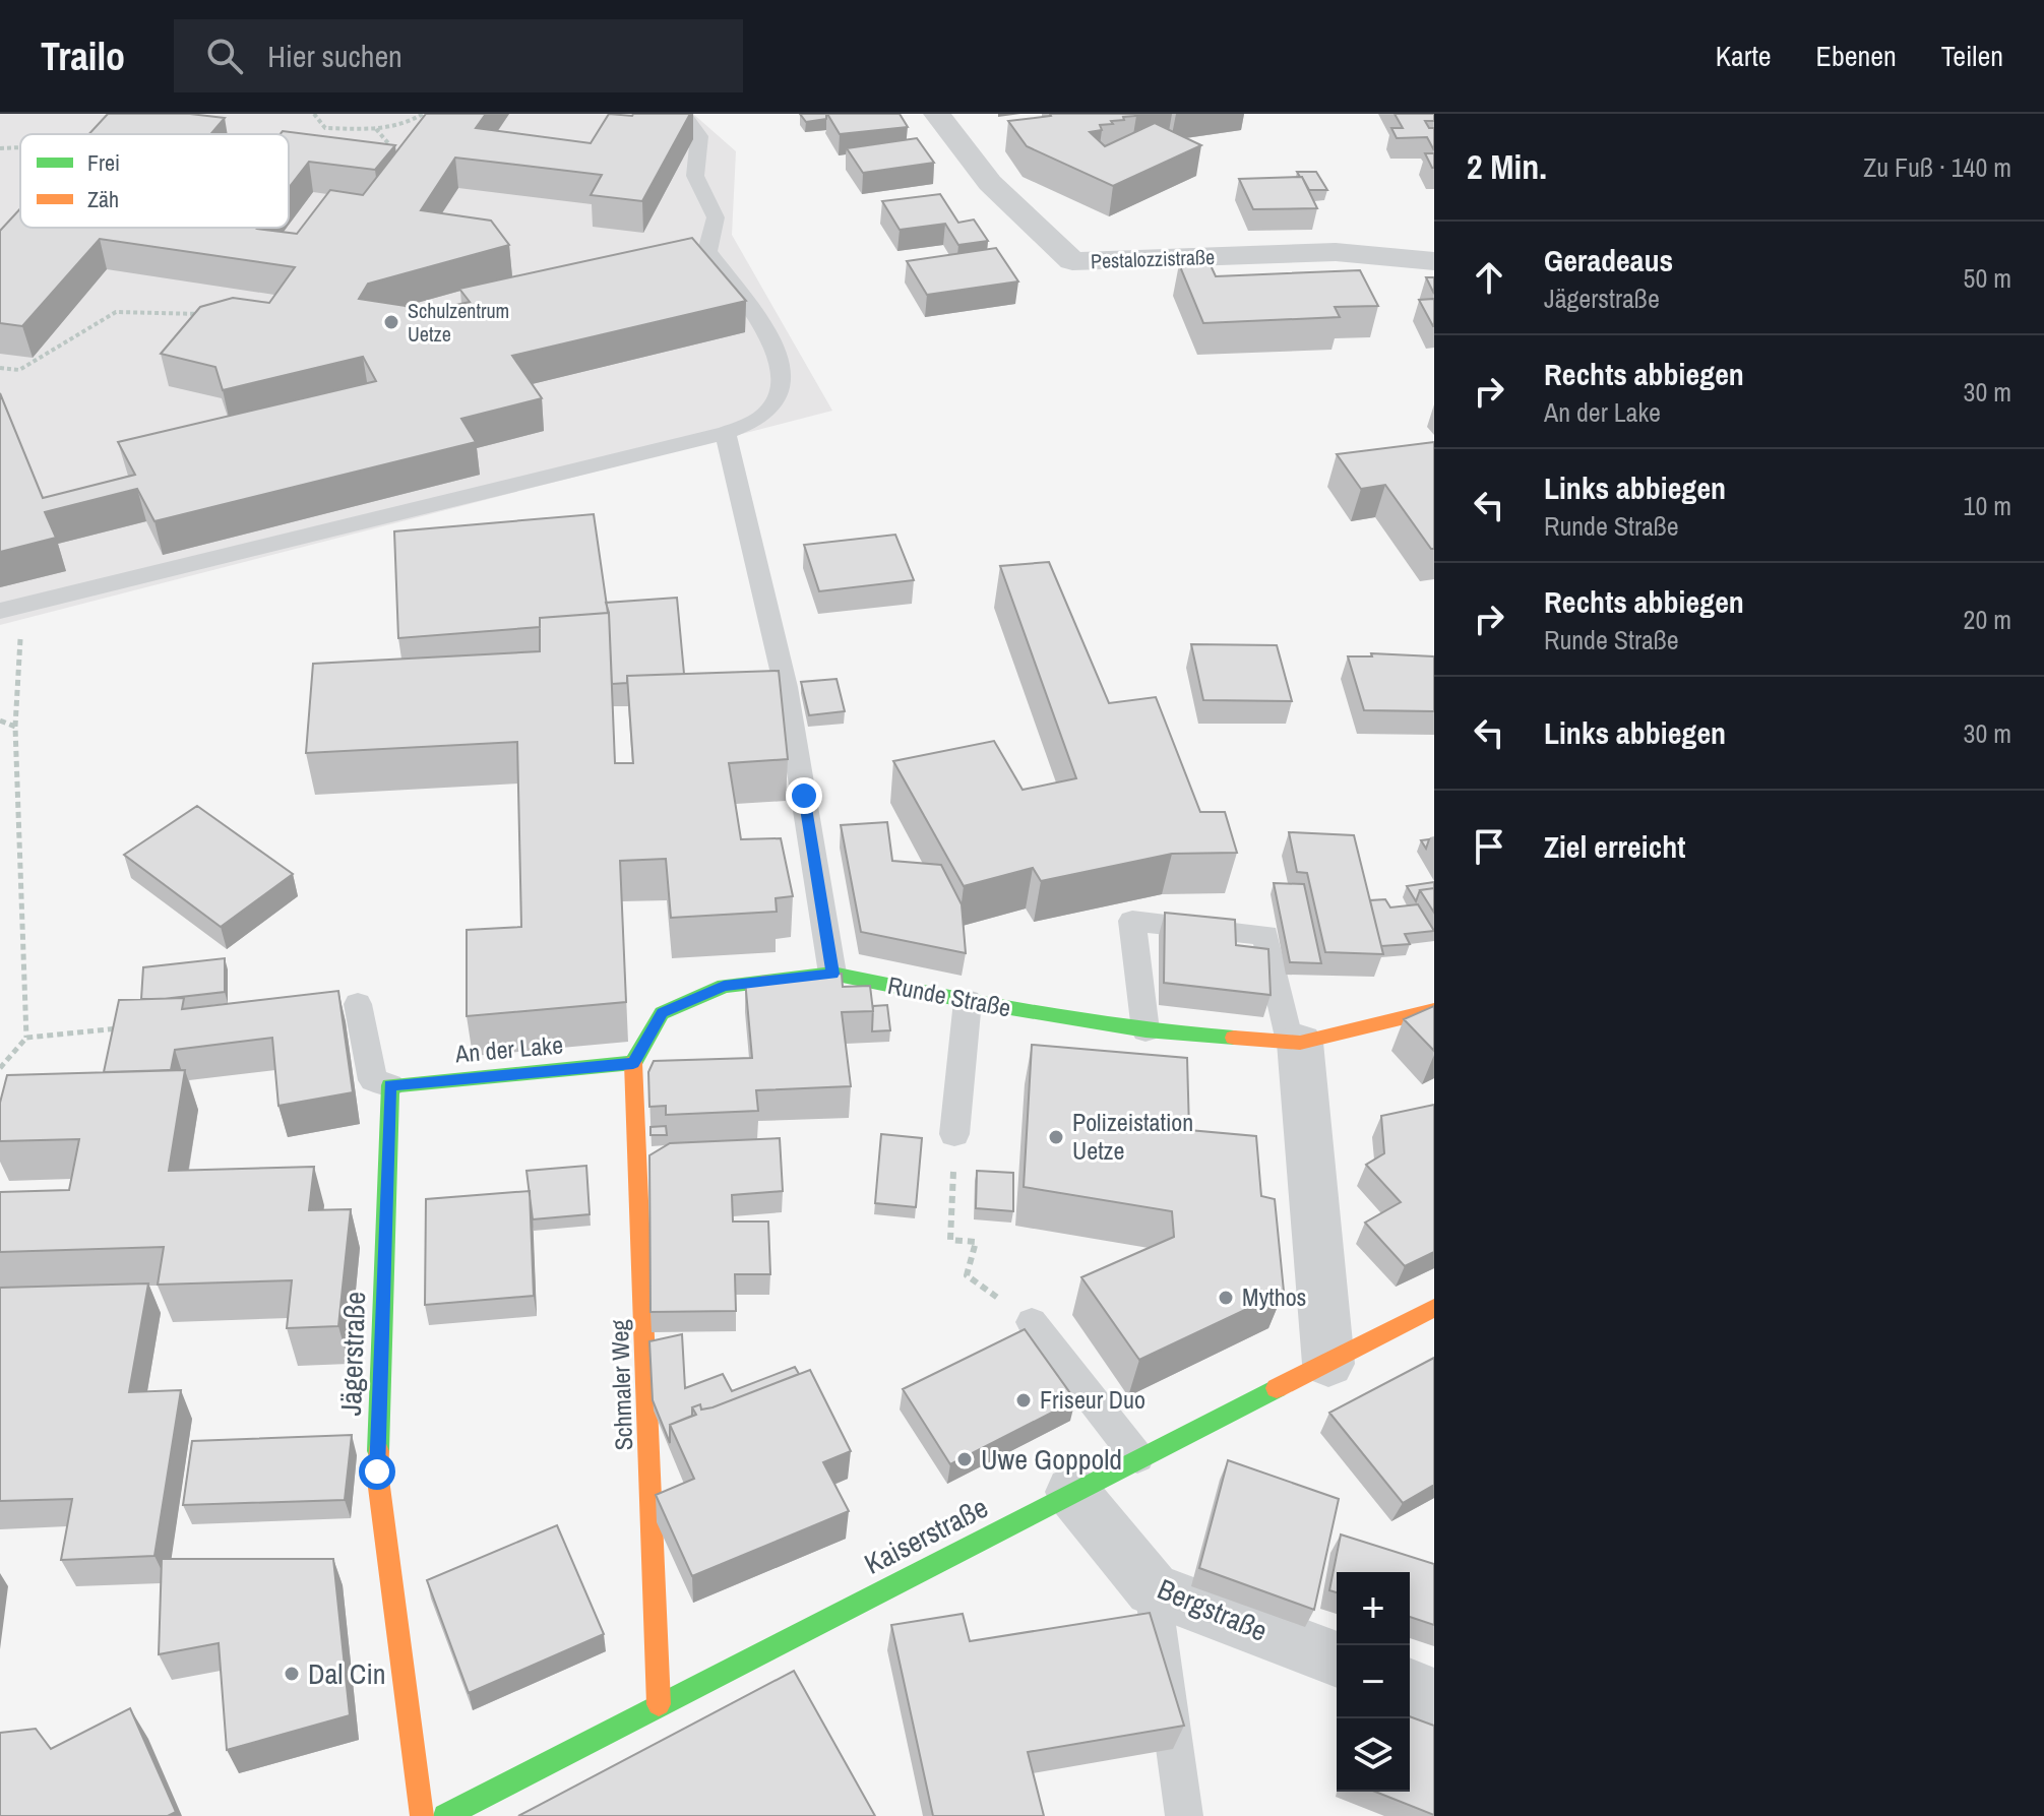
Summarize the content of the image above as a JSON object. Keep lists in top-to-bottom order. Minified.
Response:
{"streets":{"street":["Pestalozzistraße","Runde Straße","An der Lake","Jägerstraße","Schmaler Weg","Kaiserstraße","Bergstraße"]},"crossings":[["Runde Straße","An der Lake"],["Runde Straße","Schmaler Weg"],["An der Lake","Jägerstraße"],["An der Lake","Schmaler Weg"],["Schmaler Weg","Kaiserstraße"],["Kaiserstraße","Bergstraße"]],"places":["Schulzentrum Uetze","Polizeistation Uetze","Mythos","Friseur Duo","Uwe Goppold","Dal Cin"],"legend":["Frei","Zäh"],"page":{"header":"Trailo","search":"Hier suchen","nav":["Karte","Ebenen","Teilen"],"heading":["2 Min.","Zu Fuß · 140 m"],"list":[["Geradeaus","Jägerstraße","50 m"],["Rechts abbiegen","An der Lake","30 m"],["Links abbiegen","Runde Straße","10 m"],["Rechts abbiegen","Runde Straße","20 m"],["Links abbiegen","30 m"],"Ziel erreicht"],"map_buttons":["+","−"]}}
